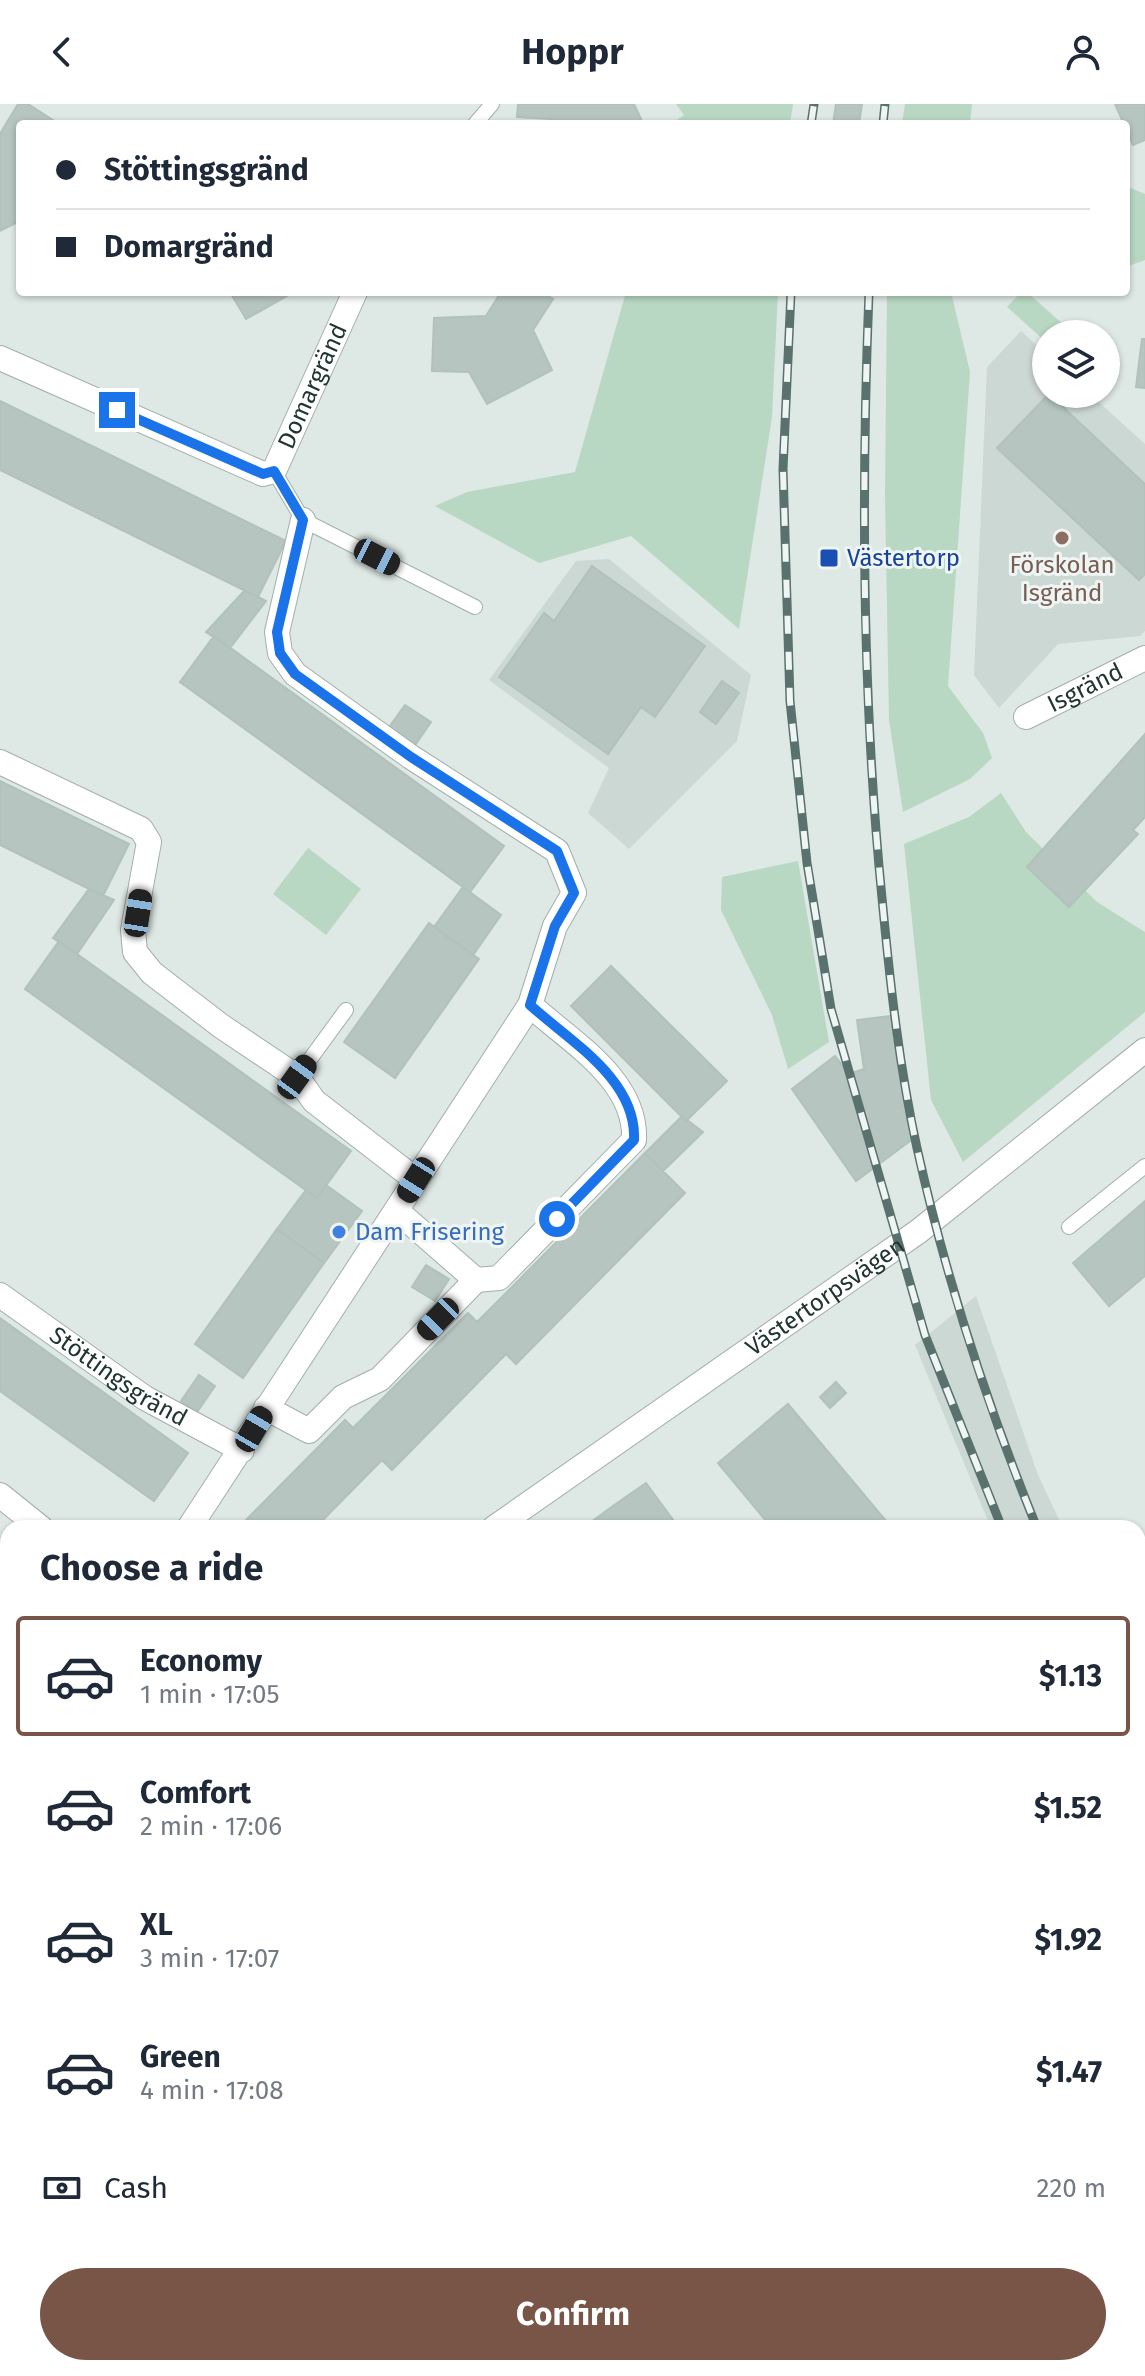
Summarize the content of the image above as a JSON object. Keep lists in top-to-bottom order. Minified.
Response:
{"streets":{"street":["Domargränd","Isgränd","Västertorpsvägen","Stöttingsgränd"]},"places":{"other":["Förskolan Isgränd","Dam Frisering"],"transit":["Västertorp"]},"page":{"header":"Hoppr","banner":["Stöttingsgränd","Domargränd"],"heading":"Choose a ride","list":[{"name":"Economy","note":"1 min · 17:05","value":"$1.13"},{"name":"Comfort","note":"2 min · 17:06","value":"$1.52"},{"name":"XL","note":"3 min · 17:07","value":"$1.92"},{"name":"Green","note":"4 min · 17:08","value":"$1.47"}],"pay":["Cash","220 m"],"buttons":"Confirm"}}
